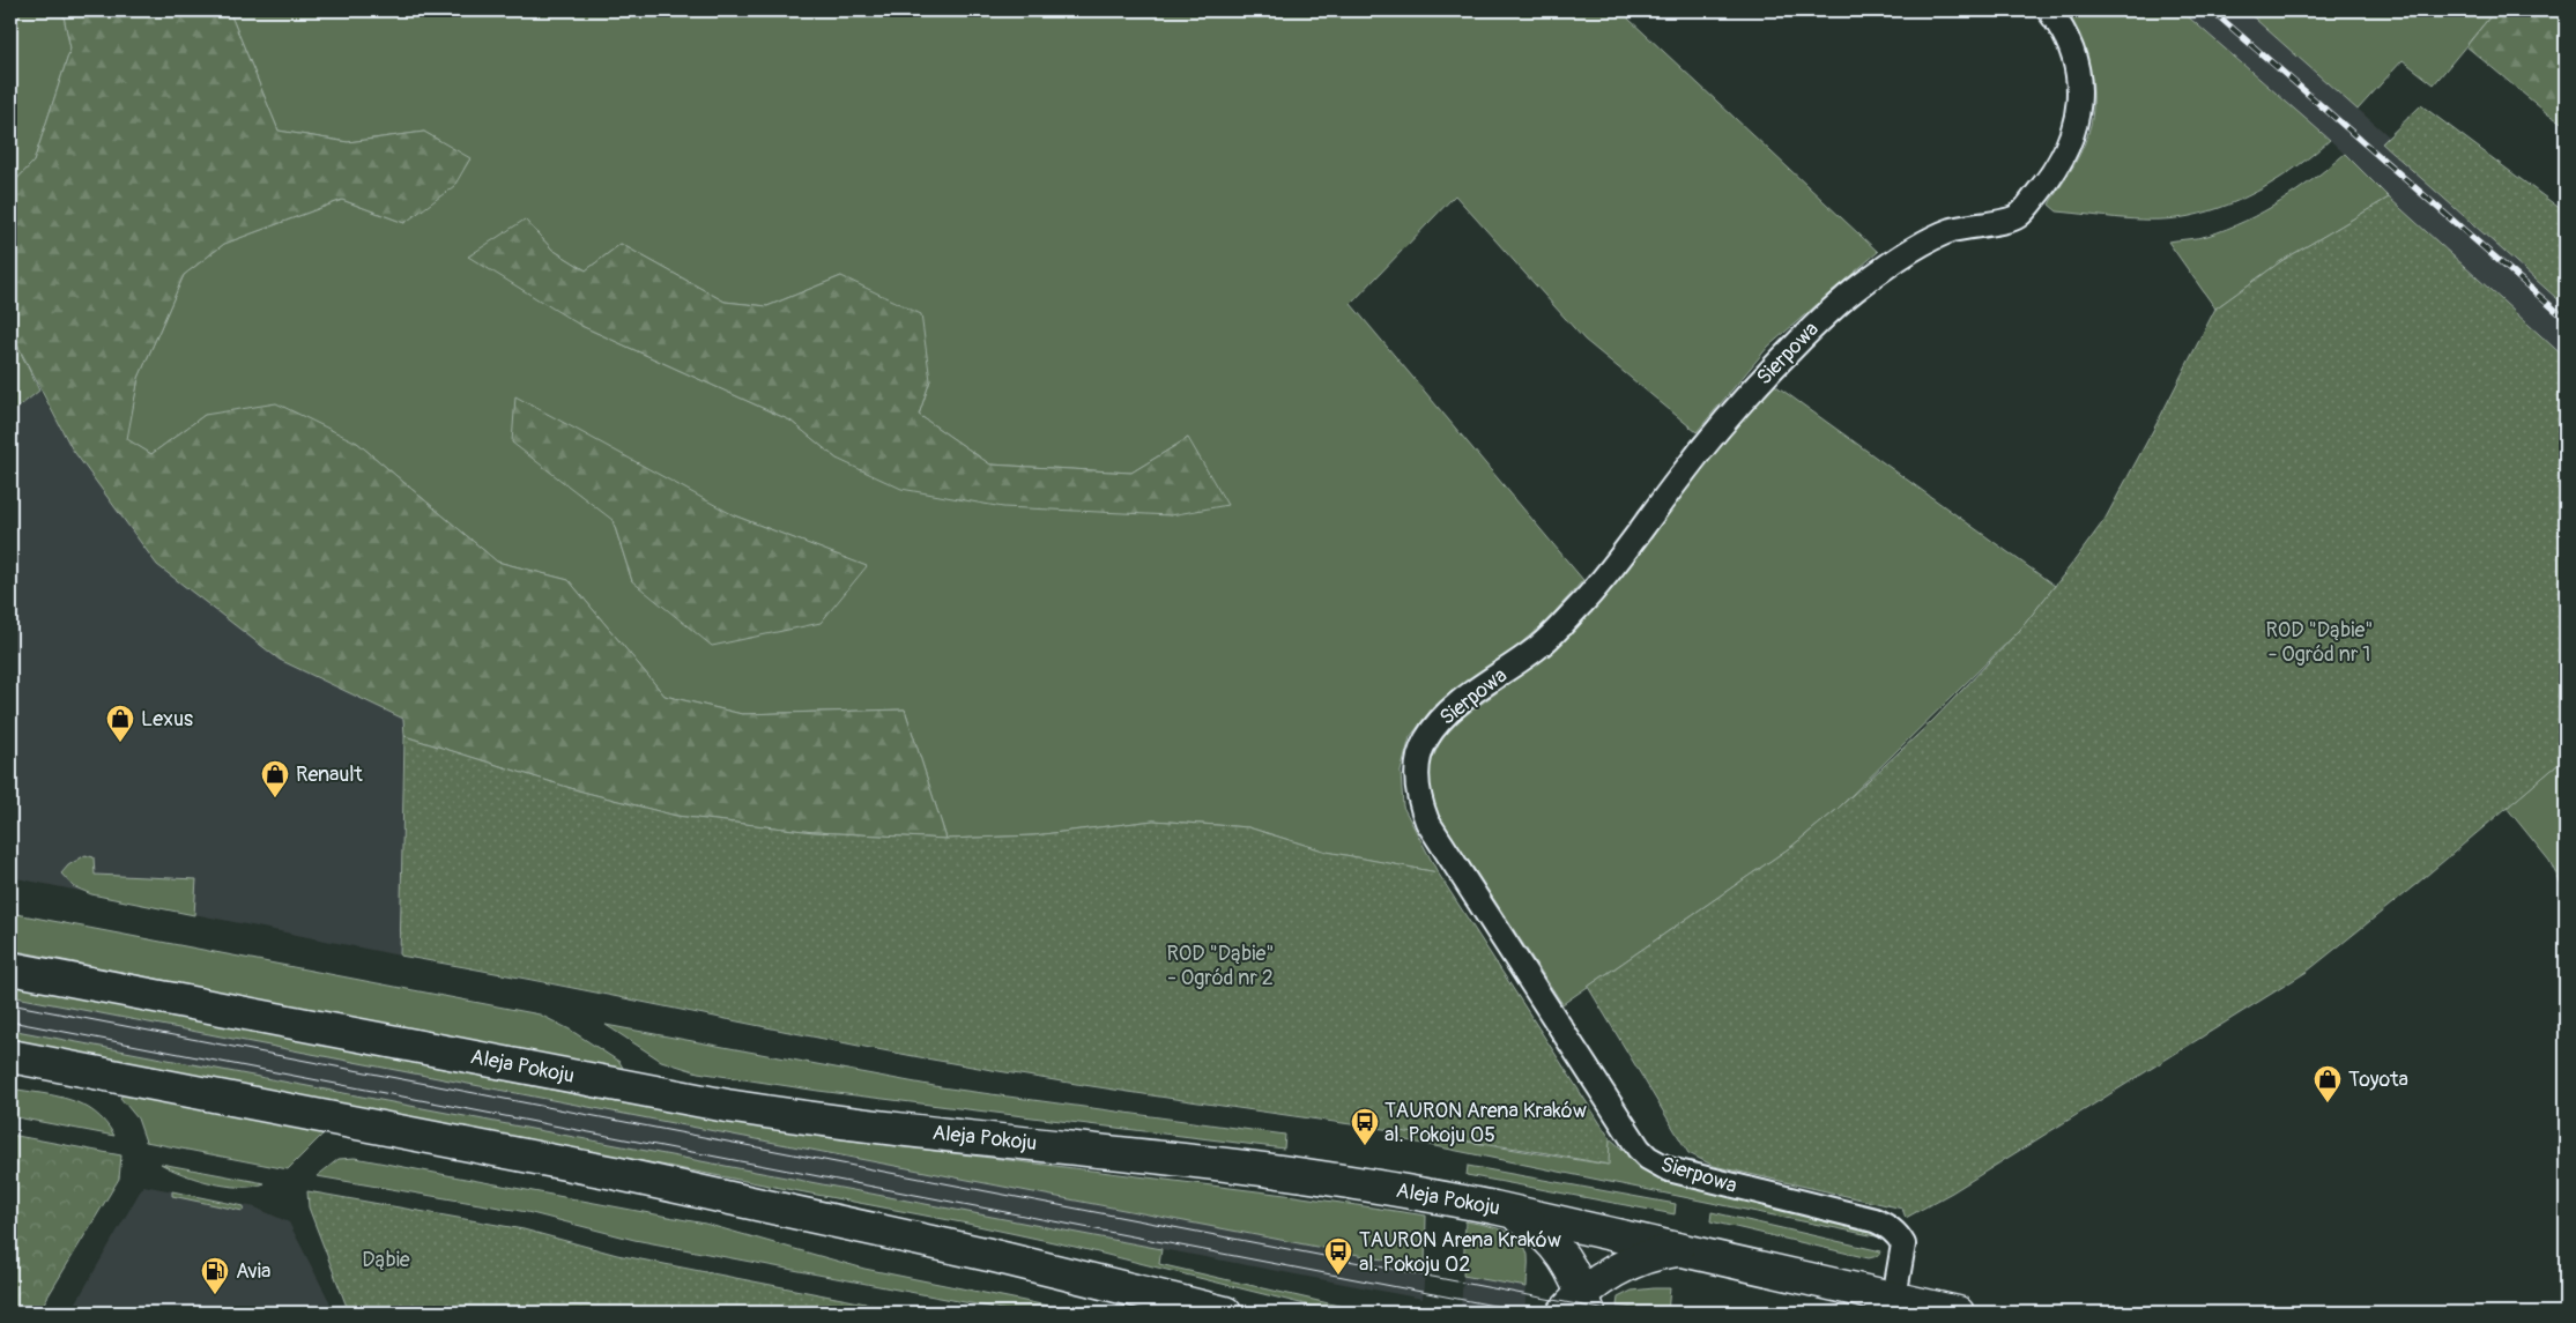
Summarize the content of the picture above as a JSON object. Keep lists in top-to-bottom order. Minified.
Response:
{"streets":{"main road":["Aleja Pokoju"],"street":["Sierpowa"]},"crossings":[["Sierpowa","Aleja Pokoju"]],"parks":["ROD \"Dąbie\" - Ogród nr 1","ROD \"Dąbie\" - Ogród nr 2","Dąbie"],"places":{"shop":["Lexus","Renault","Toyota"],"bus stop":["TAURON Arena Kraków al. Pokoju 05","TAURON Arena Kraków al. Pokoju 02"],"fuel station":["Avia"]}}
